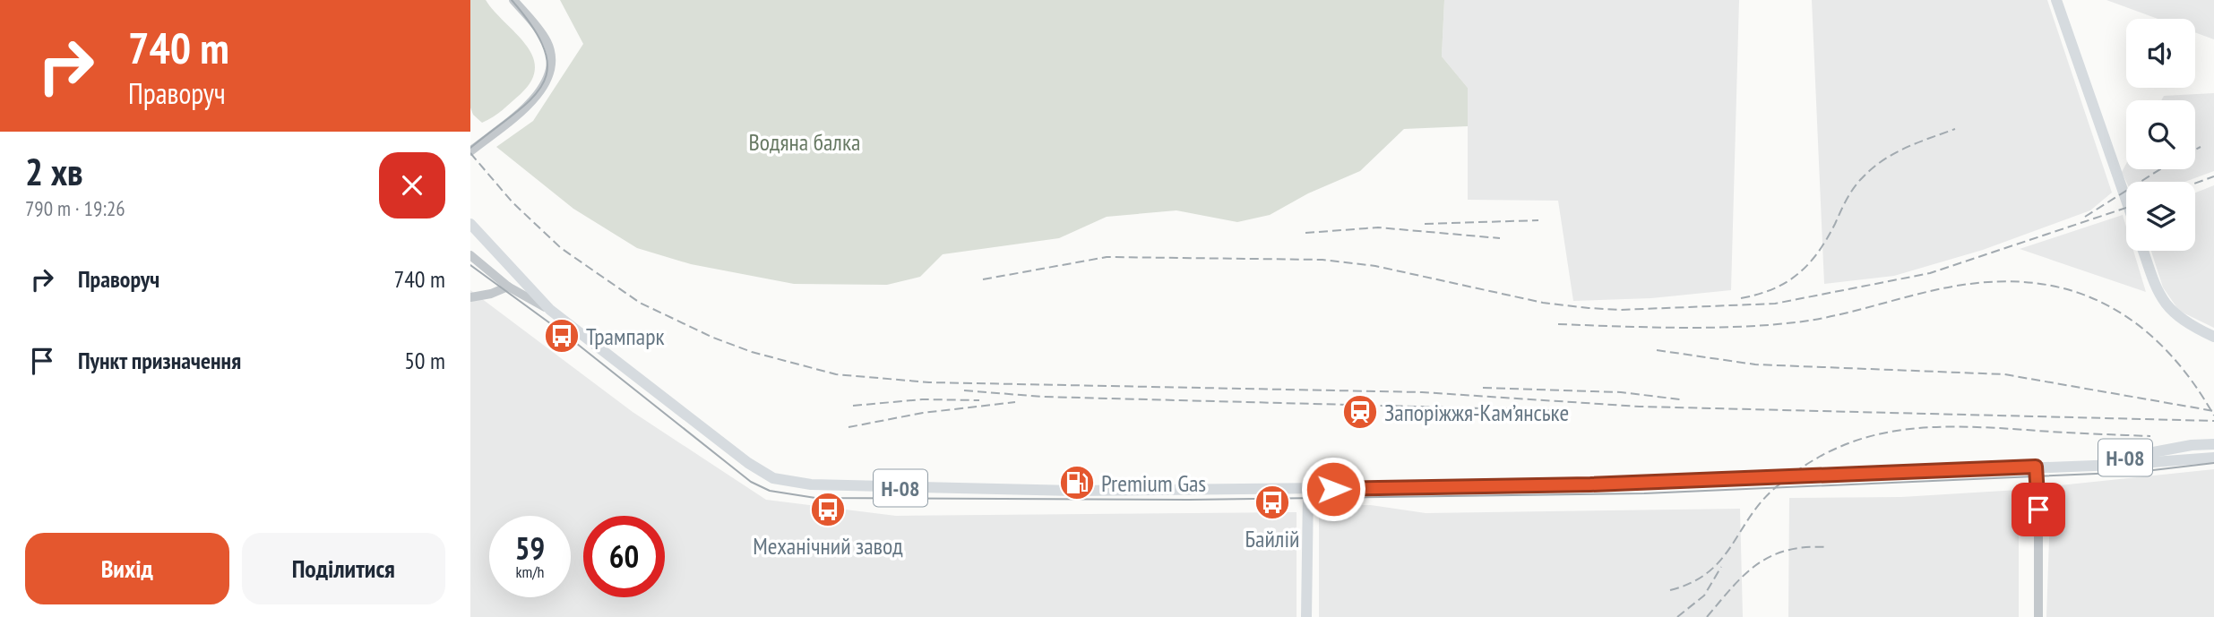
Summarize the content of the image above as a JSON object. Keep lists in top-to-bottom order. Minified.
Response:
{"streets":{"main road":["Н-08"]},"parks":["Водяна балка"],"places":{"bus stop":["Трампарк","Байлій","Механічний завод"],"station":["Запоріжжя-Кам’янське"],"fuel station":["Premium Gas"]},"page":{"turn":["740 m","Праворуч"],"heading":["2 хв","790 m · 19:26"],"list":[{"name":"Праворуч","value":"740 m"},{"name":"Пункт призначення","value":"50 m"}],"speed":"59 km/h","limit":"60","buttons":["Вихід","Поділитися"]}}
